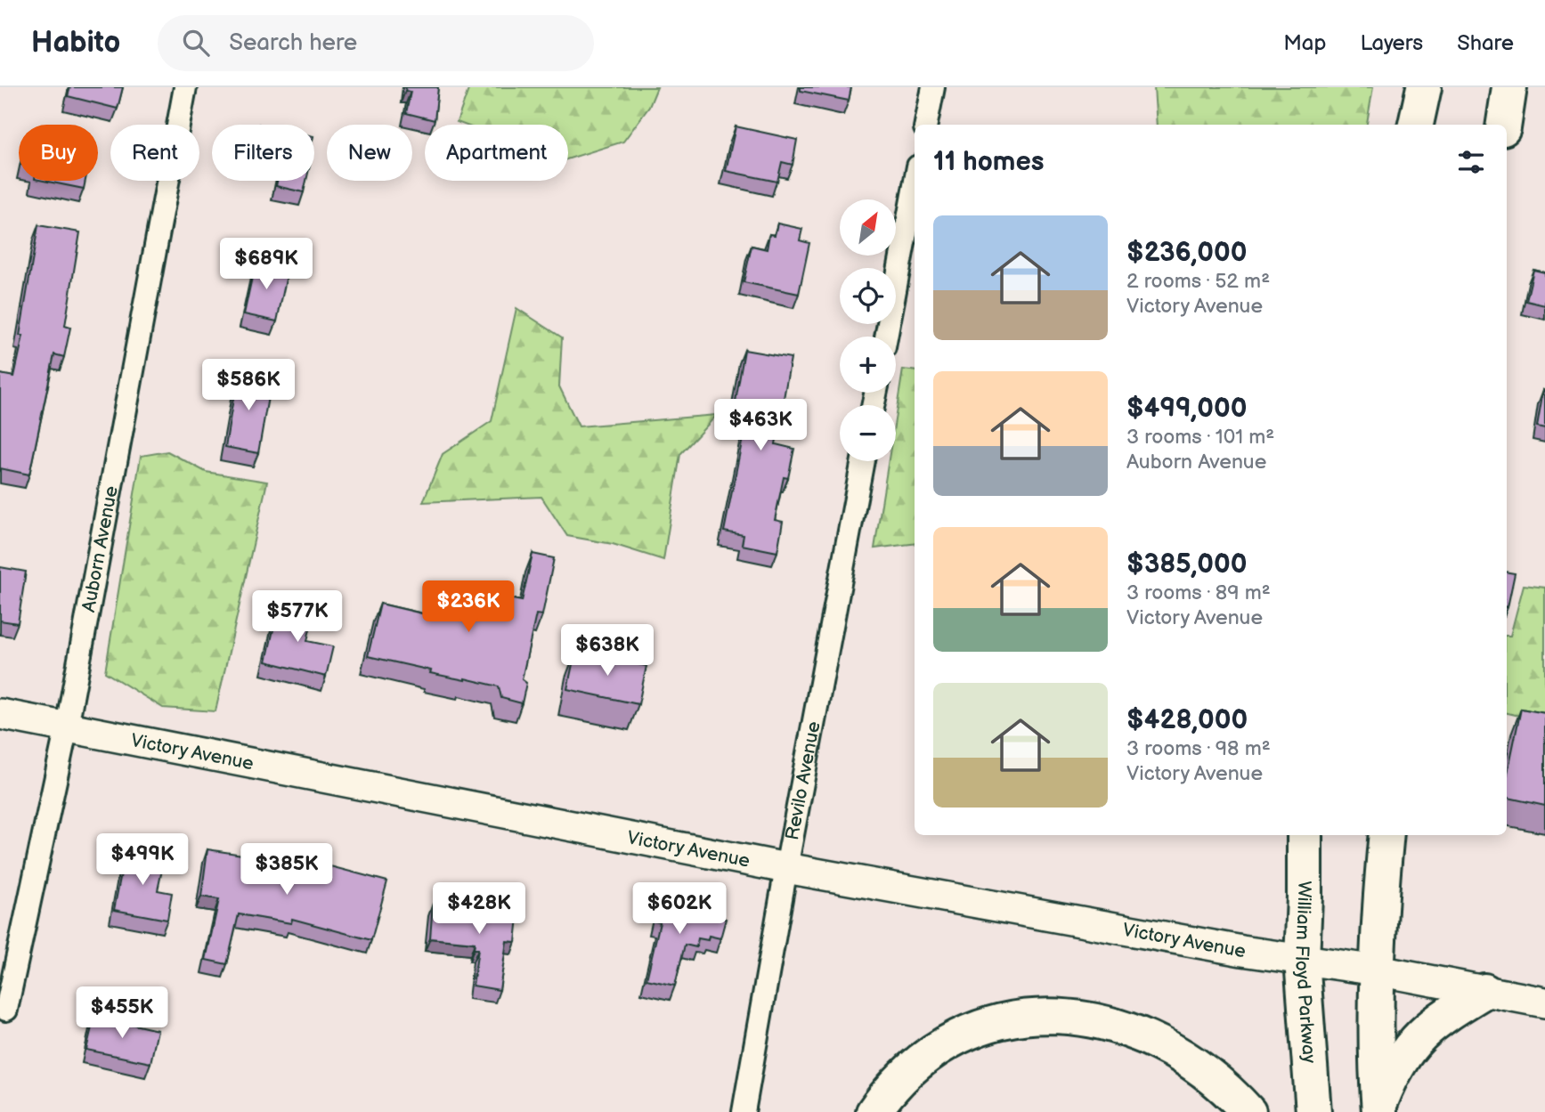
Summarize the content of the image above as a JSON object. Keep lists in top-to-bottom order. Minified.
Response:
{"streets":{"highway":["William Floyd Parkway"],"street":["Auborn Avenue","Victory Avenue","Revilo Avenue"]},"crossings":[["Auborn Avenue","Victory Avenue"],["Victory Avenue","Revilo Avenue"],["Victory Avenue","William Floyd Parkway"]],"north":"top right","page":{"header":"Habito","search":"Search here","nav":["Map","Layers","Share"],"chip":["Buy","Rent","Filters","New","Apartment"],"heading":"11 homes","map_buttons":["+","−"],"list":[{"name":"$236,000","note":"2 rooms · 52 m² · Victory Avenue"},{"name":"$499,000","note":"3 rooms · 101 m² · Auborn Avenue"},{"name":"$385,000","note":"3 rooms · 89 m² · Victory Avenue"},{"name":"$428,000","note":"3 rooms · 98 m² · Victory Avenue"}],"price":["$689K","$586K","$463K","$236K","$577K","$638K","$499K","$385K","$428K","$602K","$455K"]}}
